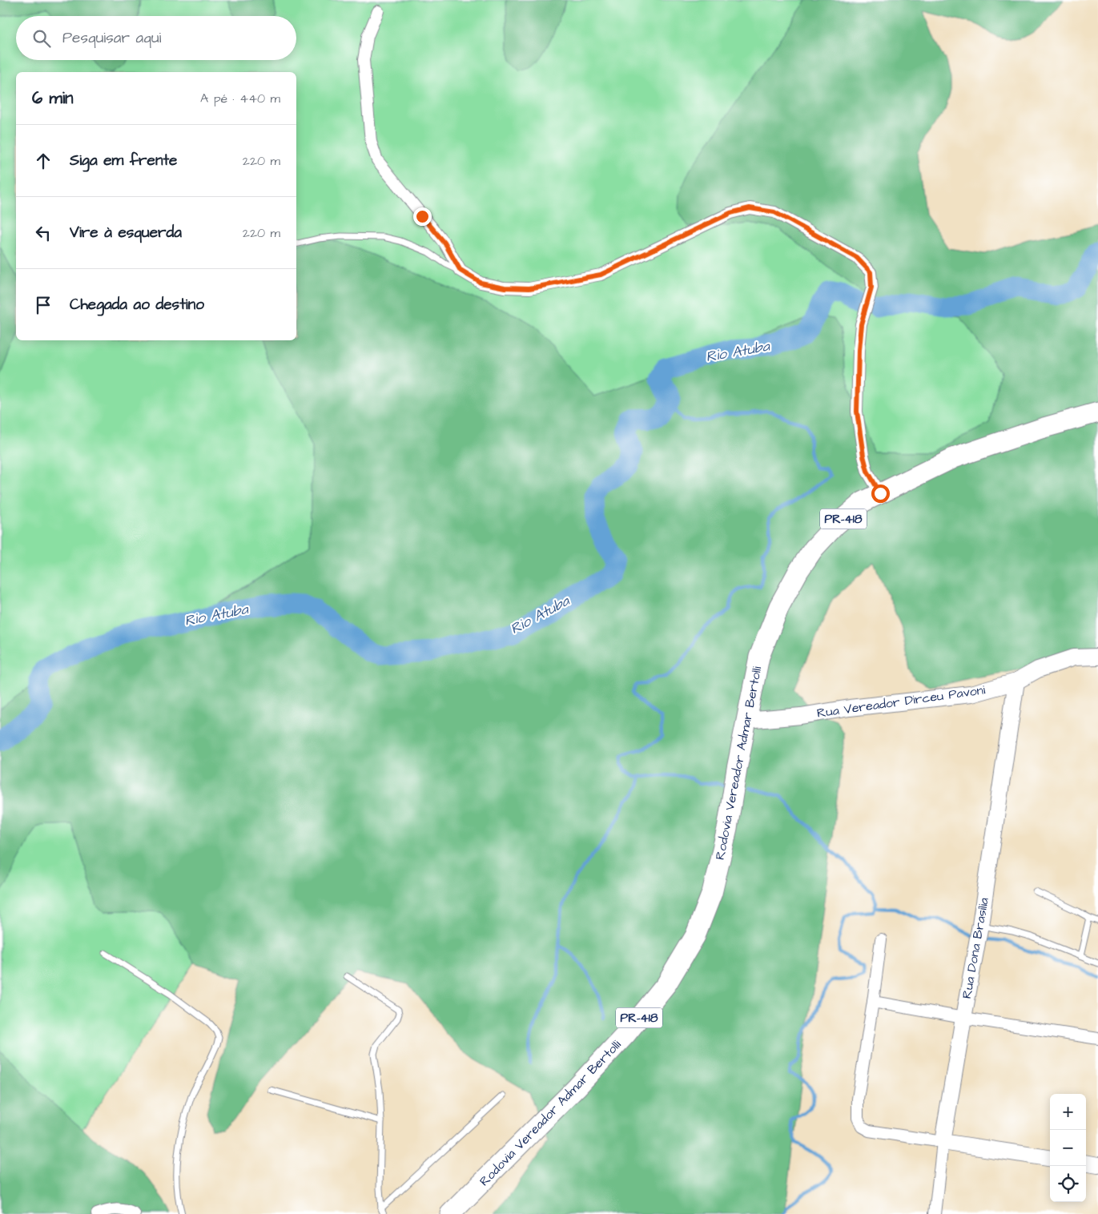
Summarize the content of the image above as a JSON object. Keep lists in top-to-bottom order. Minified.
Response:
{"streets":{"highway":["PR-418","Rodovia Vereador Admar Bertolli"],"street":["Rua Vereador Dirceu Pavoni","Rua Dona Brasília"]},"crossings":[["Rua Vereador Dirceu Pavoni","Rodovia Vereador Admar Bertolli"],["Rua Vereador Dirceu Pavoni","Rua Dona Brasília"]],"water":["Rio Atuba"],"page":{"search":"Pesquisar aqui","heading":["6 min","A pé · 440 m"],"list":[["Siga em frente","220 m"],["Vire à esquerda","220 m"],"Chegada ao destino"],"map_buttons":["+","−"]}}
